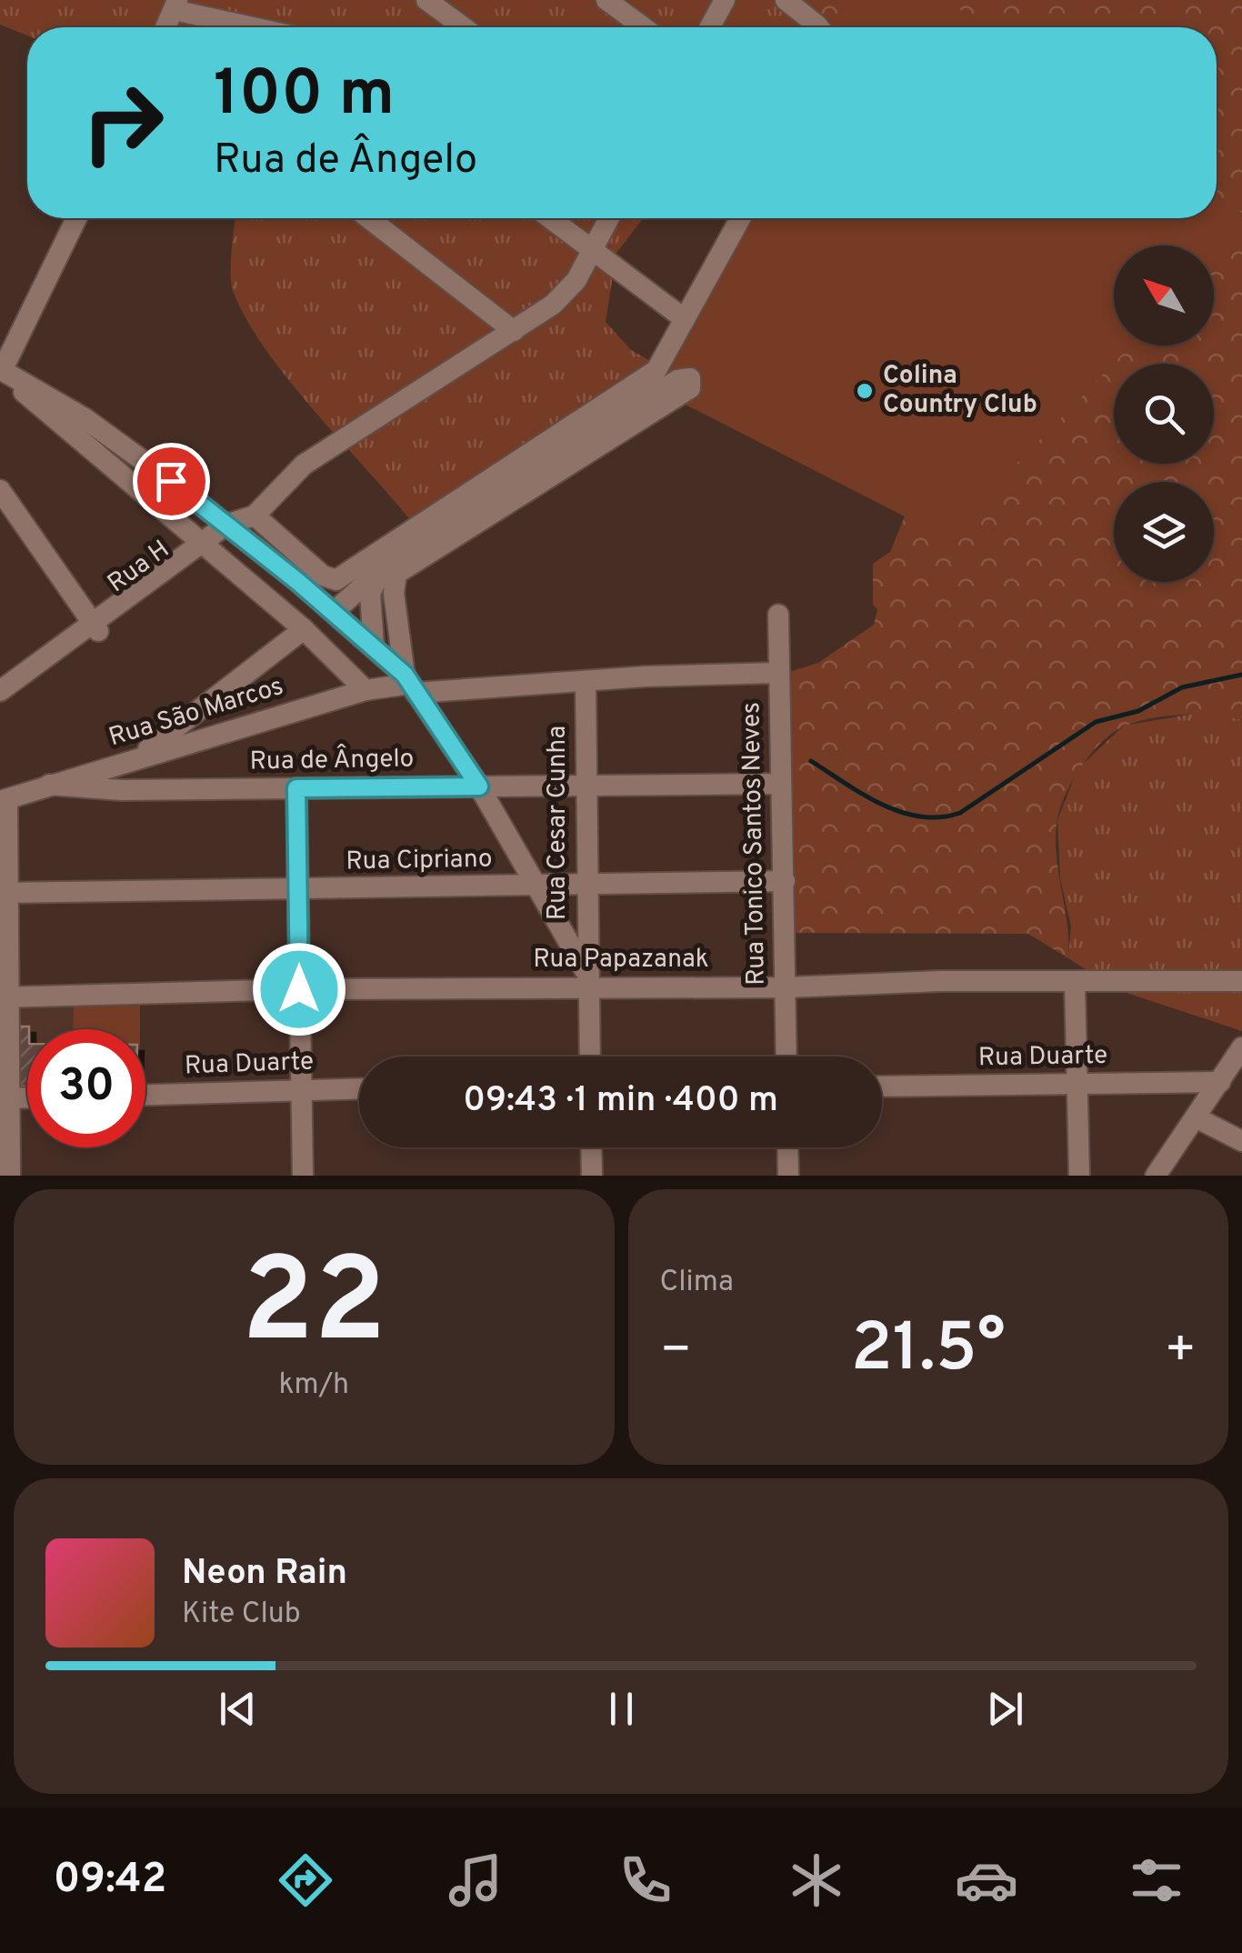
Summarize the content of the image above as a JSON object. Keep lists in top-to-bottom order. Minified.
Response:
{"streets":{"street":["Rua H","Rua São Marcos","Rua de Ângelo","Rua Cesar Cunha","Rua Tonico Santos Neves","Rua Cipriano","Rua Papazanak","Rua Duarte"]},"crossings":[["Rua São Marcos","Rua de Ângelo"],["Rua São Marcos","Rua Cesar Cunha"],["Rua São Marcos","Rua Tonico Santos Neves"],["Rua de Ângelo","Rua Cesar Cunha"],["Rua de Ângelo","Rua Tonico Santos Neves"],["Rua Cesar Cunha","Rua Cipriano"],["Rua Cesar Cunha","Rua Papazanak"],["Rua Tonico Santos Neves","Rua Cipriano"],["Rua Tonico Santos Neves","Rua Papazanak"]],"places":["Colina Country Club"],"north":"top left","page":{"turn":["100 m","Rua de Ângelo"],"limit":"30","trip":"09:43 · 1 min · 400 m","tile":[["22","km/h"],"Clima"],"heat":["−","21.5°","+"],"song":["Neon Rain","Kite Club"],"tabs":"09:42"}}
